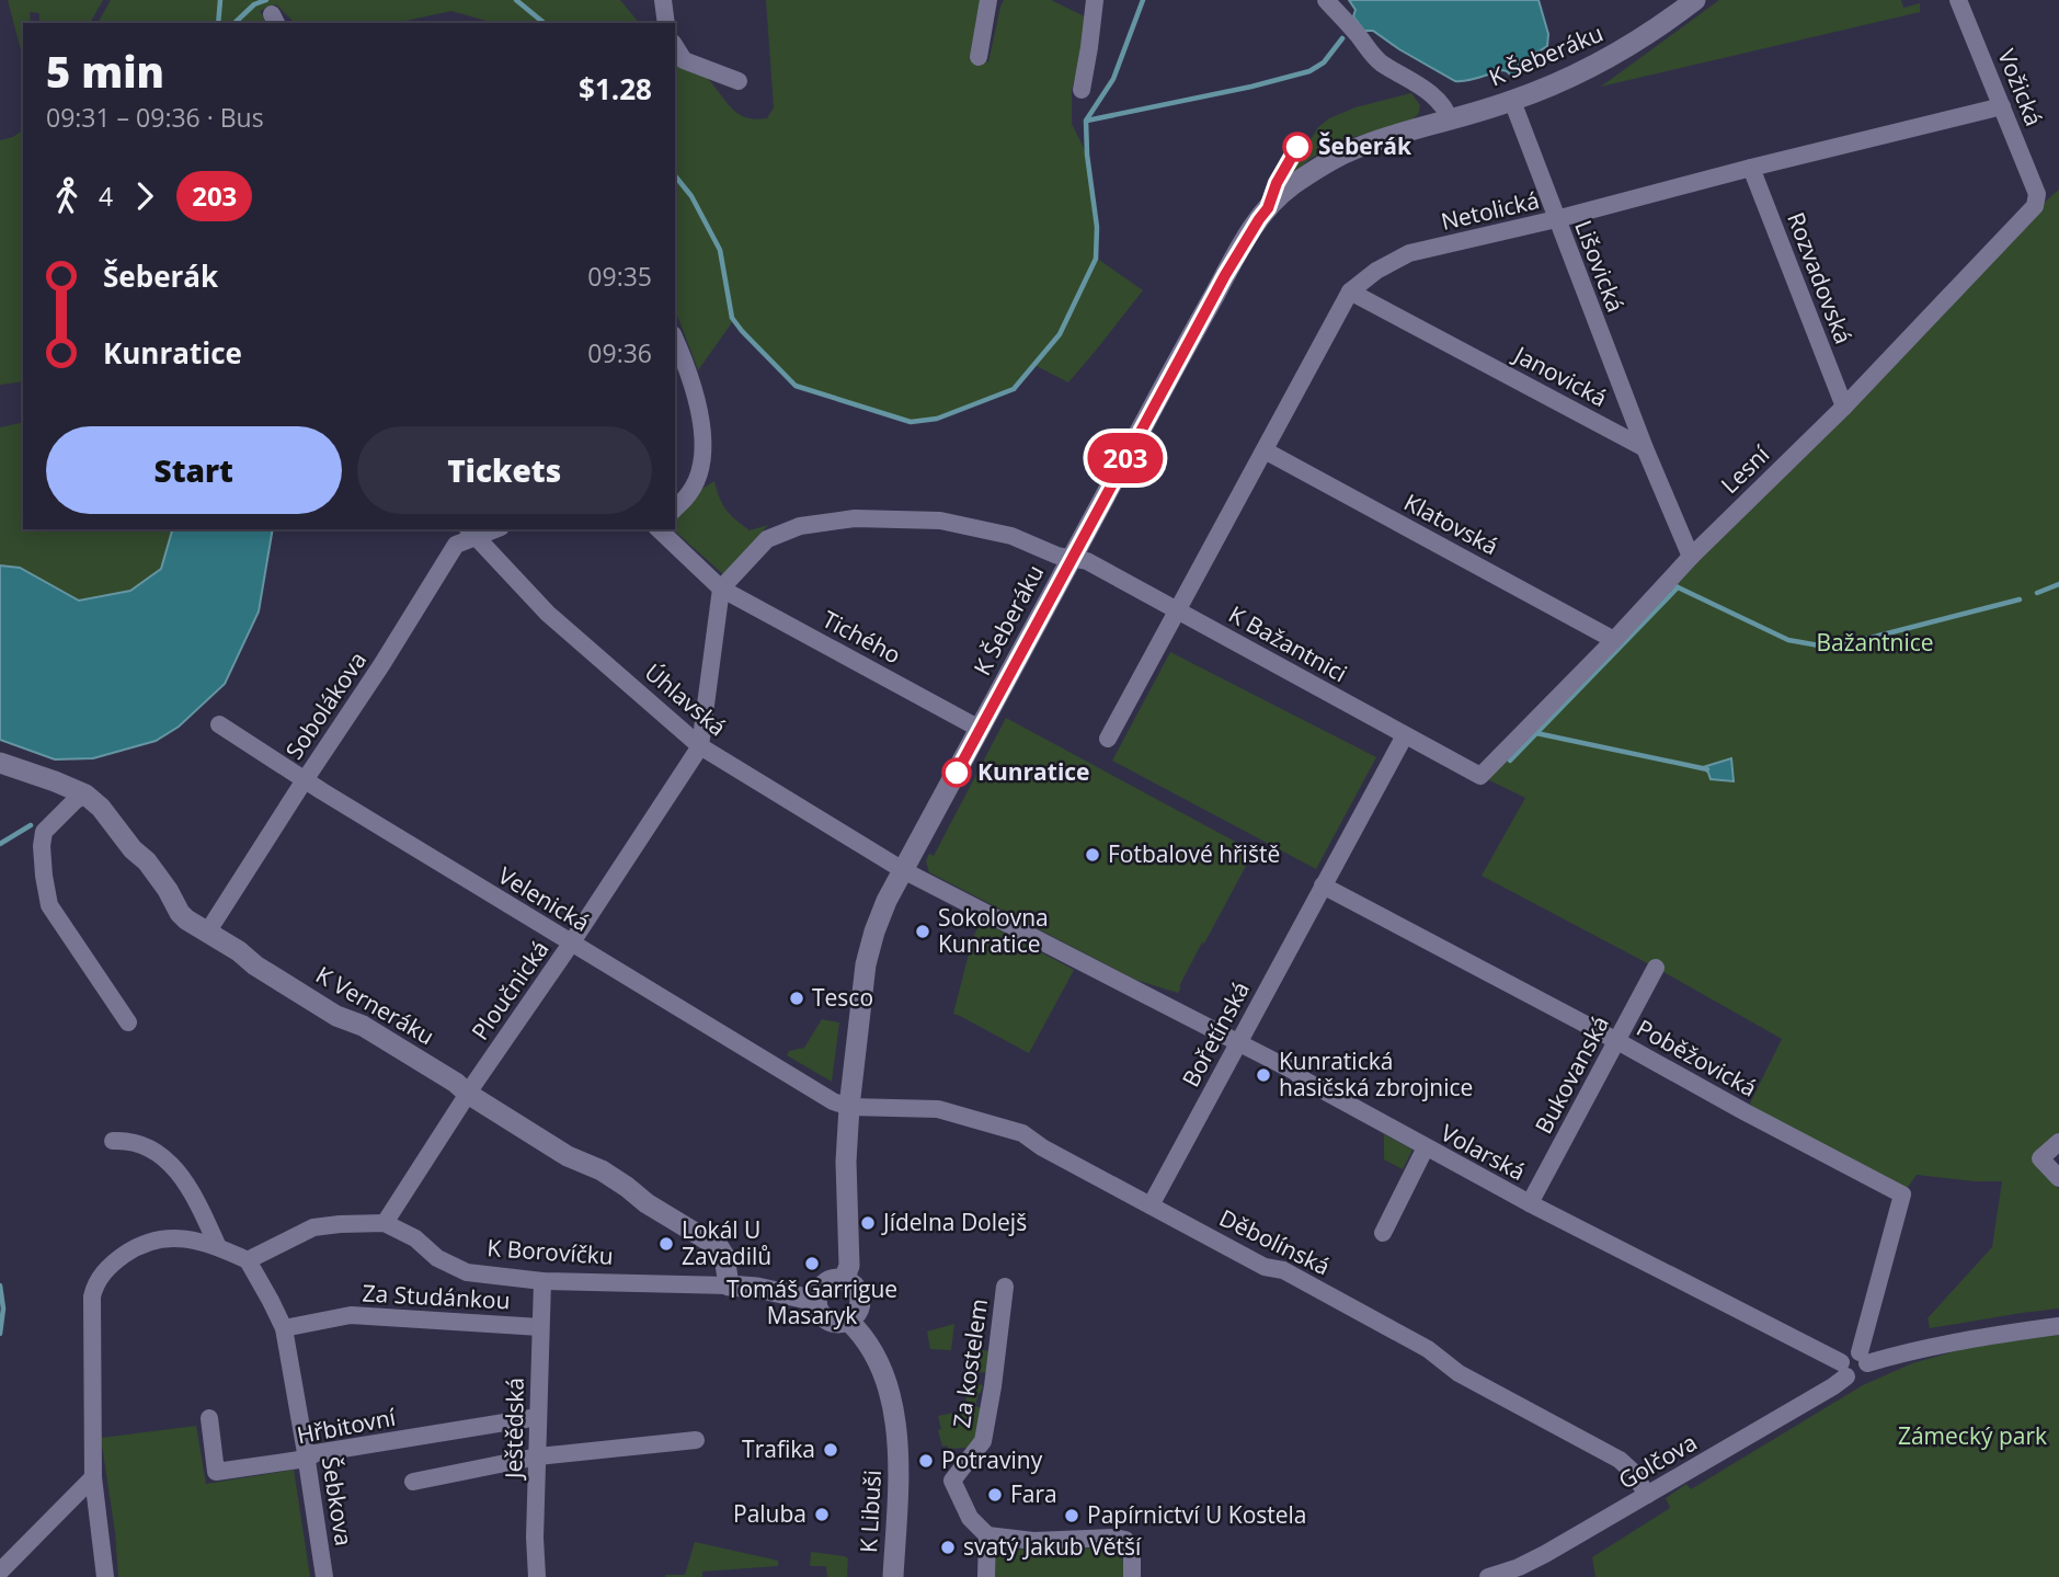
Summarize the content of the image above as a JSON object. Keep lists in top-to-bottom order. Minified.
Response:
{"streets":{"street":["K Šeberáku","Vožická","Netolická","Lišovická","Rozvadovská","Janovická","Lesní","Klatovská","Tichého","K Bažantnici","Úhlavská","Sobolákova","Velenická","Ploučnická","K Verneráku","Bořetínská","Poběžovická","Bukovanská","Volarská","Děbolínská","K Borovíčku","Za Studánkou","Za kostelem","Hřbitovní","Ještědská","Golčova","Šebkova","K Libuši"]},"crossings":[["K Šeberáku","Lišovická"],["K Šeberáku","Tichého"],["K Šeberáku","K Bažantnici"],["K Šeberáku","Úhlavská"],["K Šeberáku","Velenická"],["K Šeberáku","Volarská"],["K Šeberáku","Děbolínská"],["K Šeberáku","K Borovíčku"],["K Šeberáku","K Libuši"],["Vožická","Netolická"],["Vožická","Lesní"],["Netolická","Lišovická"],["Netolická","Rozvadovská"],["Netolická","Janovická"],["Netolická","Klatovská"],["Netolická","K Bažantnici"],["Lišovická","Janovická"],["Rozvadovská","Lesní"],["Lesní","Klatovská"],["Lesní","K Bažantnici"],["Tichého","K Bažantnici"],["K Bažantnici","Bořetínská"],["Úhlavská","Sobolákova"],["Úhlavská","Ploučnická"],["Úhlavská","Volarská"],["Sobolákova","Velenická"],["Sobolákova","K Verneráku"],["Velenická","Ploučnická"],["Velenická","Děbolínská"],["Ploučnická","K Verneráku"],["Ploučnická","K Borovíčku"],["K Verneráku","K Borovíčku"],["Bořetínská","Poběžovická"],["Bořetínská","Volarská"],["Bořetínská","Děbolínská"],["Poběžovická","Bukovanská"],["Poběžovická","Golčova"],["Bukovanská","Volarská"],["Volarská","Golčova"],["Děbolínská","Golčova"],["K Borovíčku","Ještědská"],["K Borovíčku","K Libuši"],["Za Studánkou","Ještědská"],["Za Studánkou","Šebkova"],["Hřbitovní","Ještědská"],["Hřbitovní","Šebkova"]],"parks":["Bažantnice","Zámecký park"],"places":["Šeberák","Kunratice","Fotbalové hřiště","Sokolovna Kunratice","Tesco","Kunratická hasičská zbrojnice","Jídelna Dolejš","Lokál U Zavadilů","Tomáš Garrigue Masaryk","Trafika","Potraviny","Fara","Paluba","Papírnictví U Kostela","svatý Jakub Větší"],"lines":["bus line 203"],"page":{"on_map":"203","heading":["5 min","09:31 – 09:36 · Bus","$1.28"],"legs":["4","203"],"list":[{"name":"Šeberák","value":"09:35"},{"name":"Kunratice","value":"09:36"}],"buttons":["Start","Tickets"]}}
